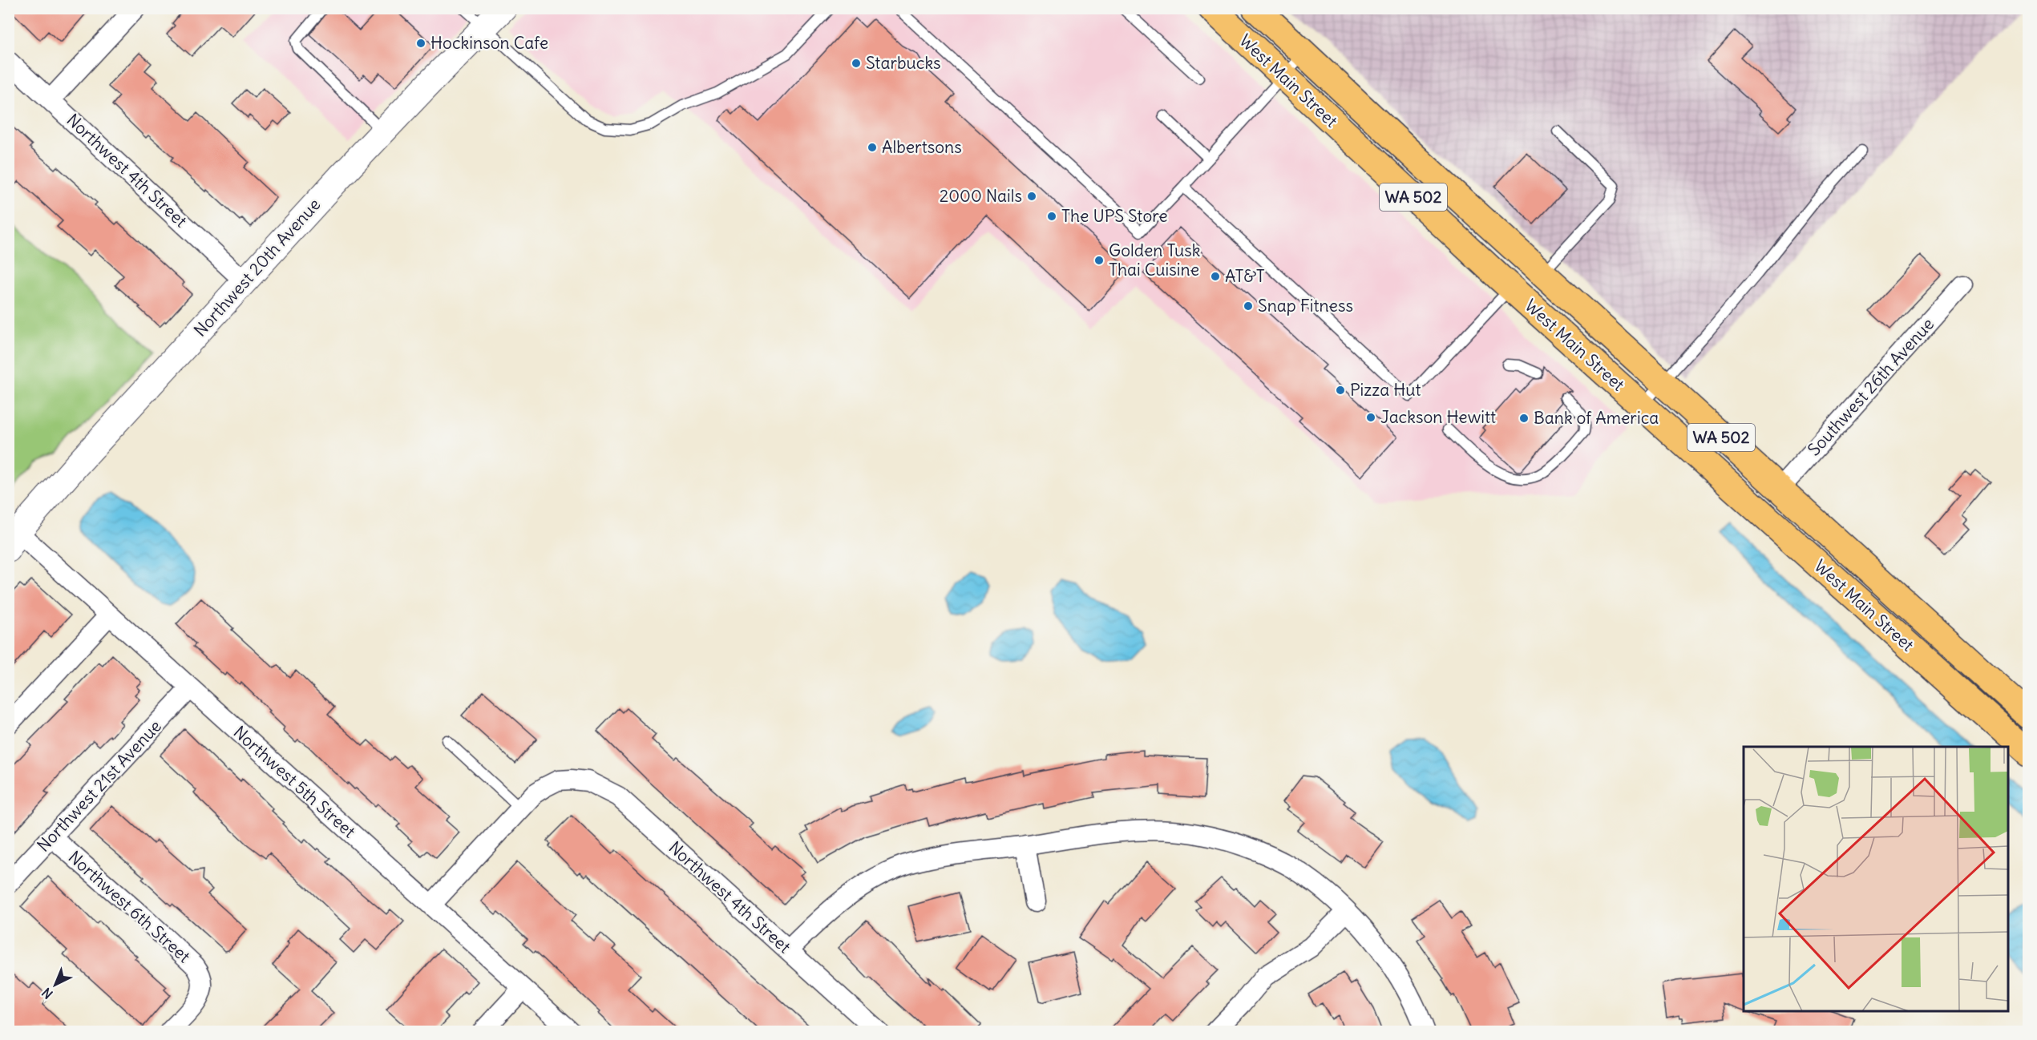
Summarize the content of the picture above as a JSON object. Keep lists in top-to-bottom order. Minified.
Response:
{"streets":{"highway":["West Main Street","WA 502"],"street":["Northwest 4th Street","Northwest 20th Avenue","Southwest 26th Avenue","Northwest 5th Street","Northwest 21st Avenue","Northwest 6th Street"]},"crossings":[["West Main Street","Southwest 26th Avenue"],["Northwest 4th Street","Northwest 20th Avenue"],["Northwest 20th Avenue","Northwest 5th Street"],["Northwest 5th Street","Northwest 21st Avenue"],["Northwest 21st Avenue","Northwest 6th Street"]],"places":["Hockinson Cafe","Starbucks","Albertsons","2000 Nails","The UPS Store","Golden Tusk Thai Cuisine","AT&T","Snap Fitness","Pizza Hut","Jackson Hewitt","Bank of America"],"north":"bottom left"}
